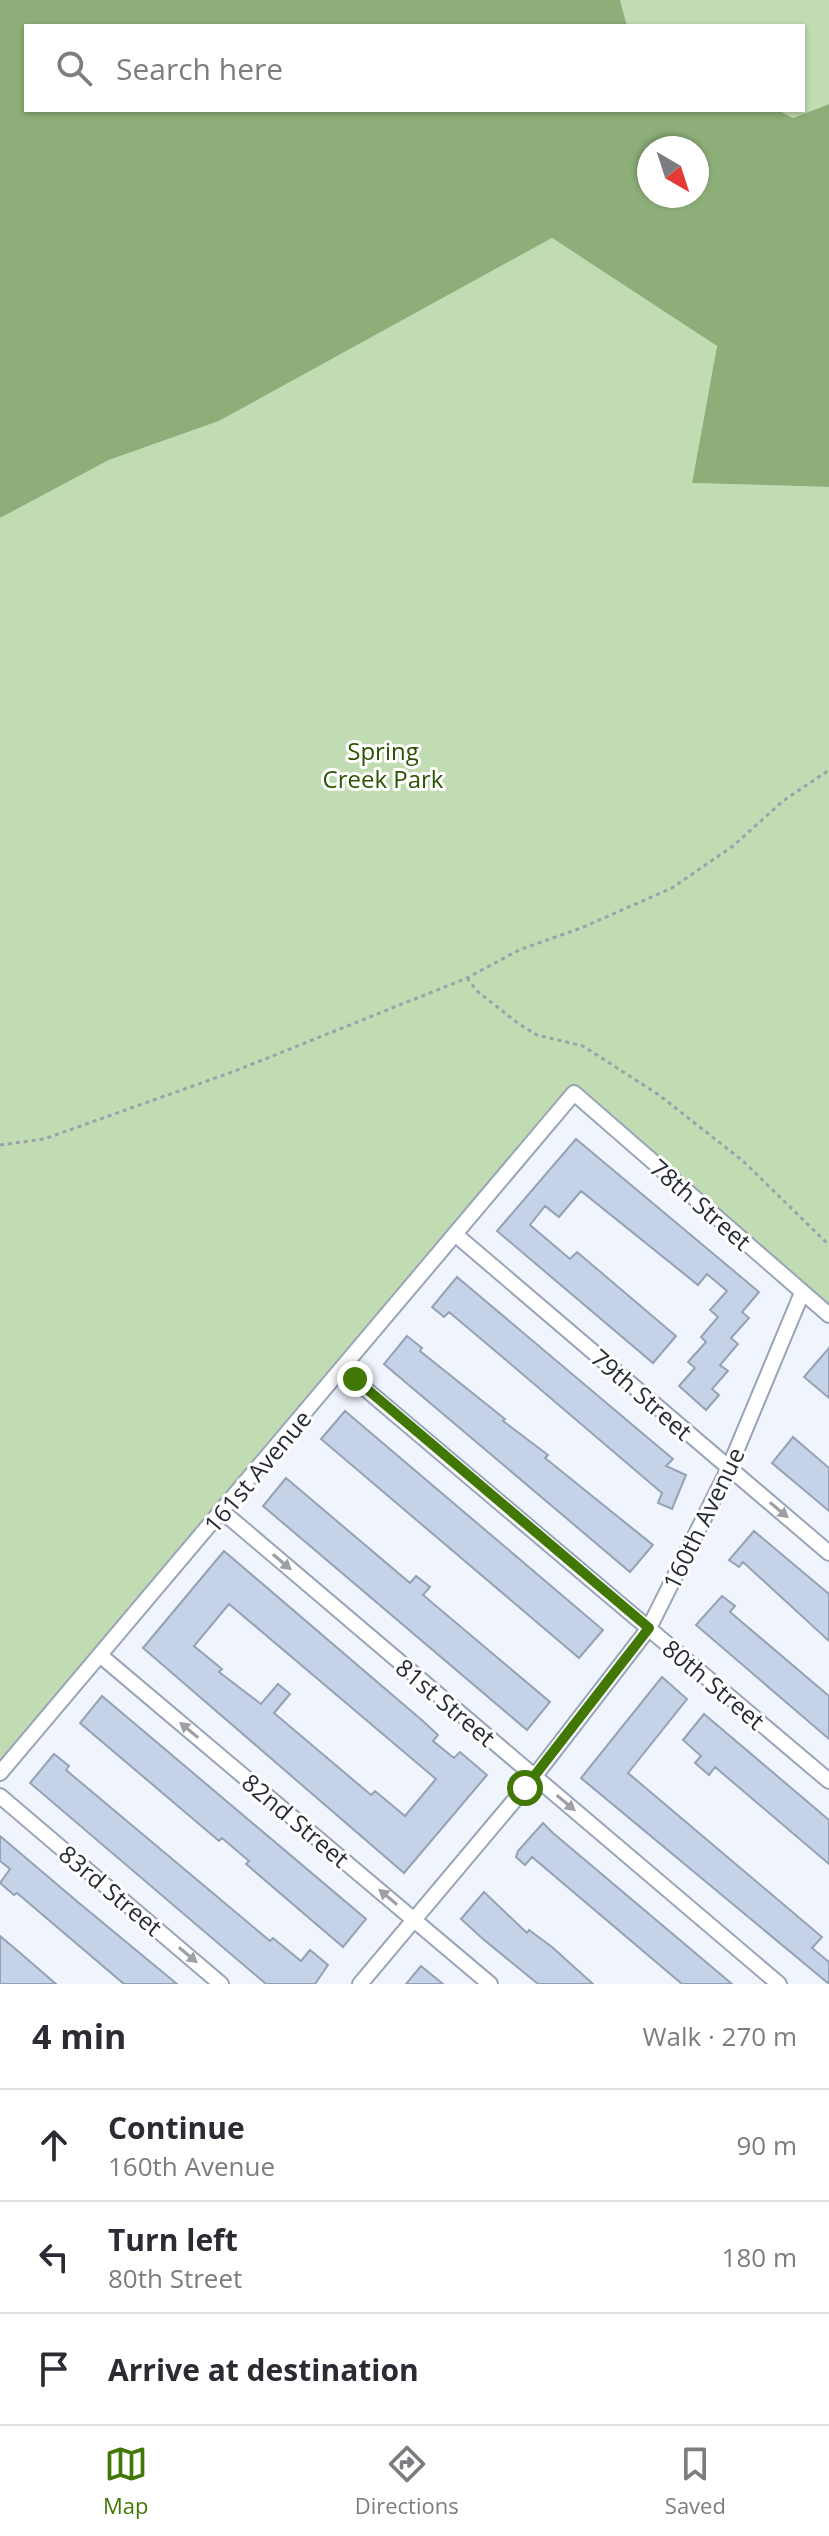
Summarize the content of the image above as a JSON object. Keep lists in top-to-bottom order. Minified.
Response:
{"streets":{"street":["78th Street","79th Street","161st Avenue","160th Avenue","80th Street","81st Street","82nd Street","83rd Street"]},"crossings":[["78th Street","161st Avenue"],["78th Street","160th Avenue"],["79th Street","161st Avenue"],["79th Street","160th Avenue"],["161st Avenue","80th Street"],["161st Avenue","81st Street"],["161st Avenue","82nd Street"],["160th Avenue","80th Street"],["160th Avenue","81st Street"],["160th Avenue","82nd Street"]],"one_way":["81st Street","82nd Street","83rd Street"],"parks":["Spring Creek Park"],"north":"bottom right","page":{"search":"Search here","heading":["4 min","Walk · 270 m"],"list":[["Continue","160th Avenue","90 m"],["Turn left","80th Street","180 m"],"Arrive at destination"],"nav":["Map","Directions","Saved"]}}
